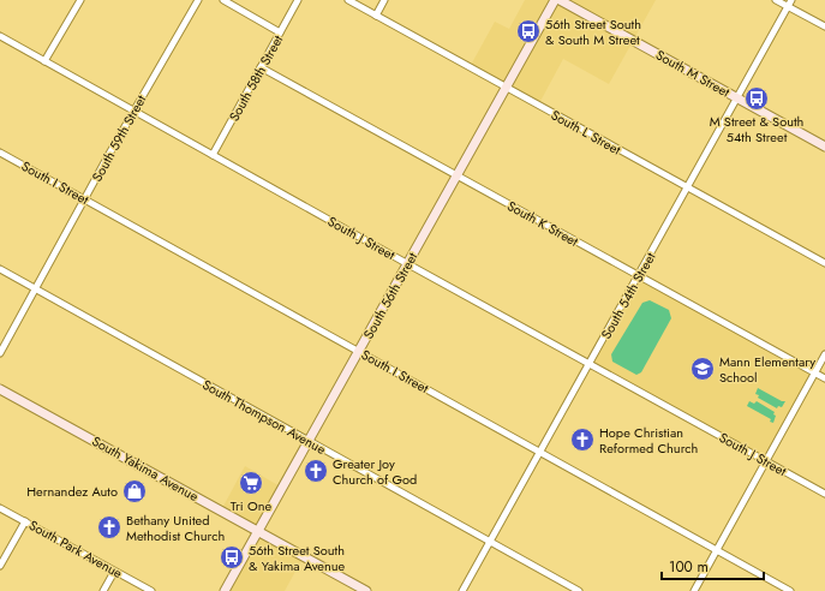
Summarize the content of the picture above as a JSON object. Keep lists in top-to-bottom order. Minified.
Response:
{"streets":{"main road":["South M Street","South 56th Street","South Yakima Avenue"],"street":["South 58th Street","South L Street","South 59th Street","South I Street","South K Street","South J Street","South 54th Street","South Thompson Avenue","South Park Avenue"]},"crossings":[["South M Street","South 54th Street"],["South 58th Street","South K Street"],["South 58th Street","South J Street"],["South L Street","South 56th Street"],["South L Street","South 54th Street"],["South 59th Street","South I Street"],["South 59th Street","South J Street"],["South 59th Street","South Thompson Avenue"],["South I Street","South 56th Street"],["South I Street","South 54th Street"],["South K Street","South 56th Street"],["South K Street","South 54th Street"],["South J Street","South 56th Street"],["South J Street","South 54th Street"],["South 56th Street","South Thompson Avenue"],["South 56th Street","South Yakima Avenue"],["South 54th Street","South Thompson Avenue"]],"places":{"bus stop":["56th Street South & South M Street","M Street & South 54th Street","56th Street South & Yakima Avenue"],"school or university":["Mann Elementary School"],"church":["Hope Christian Reformed Church","Greater Joy Church of God","Bethany United Methodist Church"],"supermarket":["Tri One"],"shop":["Hernandez Auto"]},"scale_bar":"100 m"}
